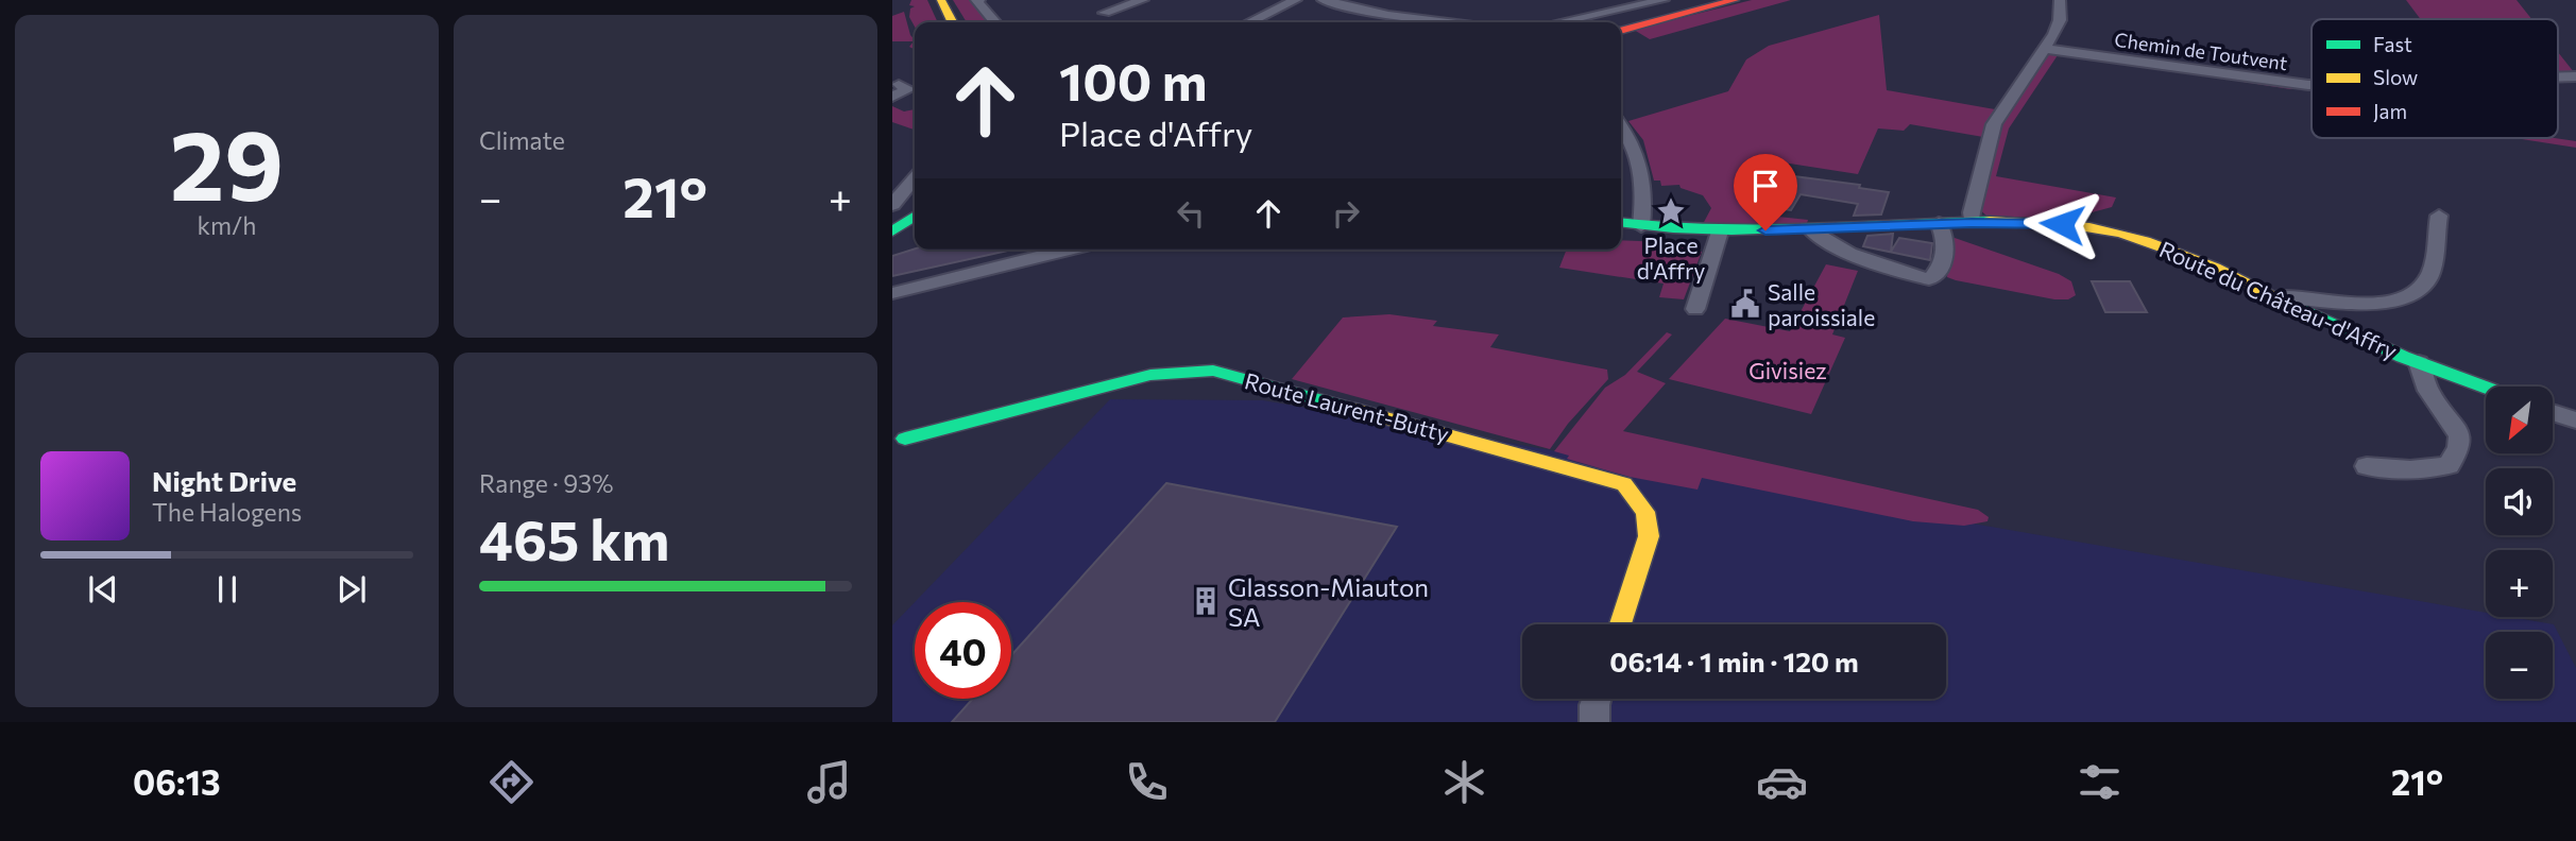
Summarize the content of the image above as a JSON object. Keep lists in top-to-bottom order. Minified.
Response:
{"streets":{"main road":["Route du Château-d'Affry","Route Laurent-Butty"],"street":["Chemin de Toutvent"]},"parks":["Givisiez"],"places":{"place":["Place d'Affry"],"public building":["Salle paroissiale"],"building":["Glasson-Miauton SA"]},"legend":["Fast","Slow","Jam"],"north":"bottom left","page":{"tile":[["29","km/h"],"Climate",["Range · 93%","465 km"]],"turn":["100 m","Place d'Affry"],"heat":["−","21°","+"],"map_buttons":["+","−"],"song":["Night Drive","The Halogens"],"limit":"40","trip":"06:14 · 1 min · 120 m","tabs":["06:13","21°"]}}
